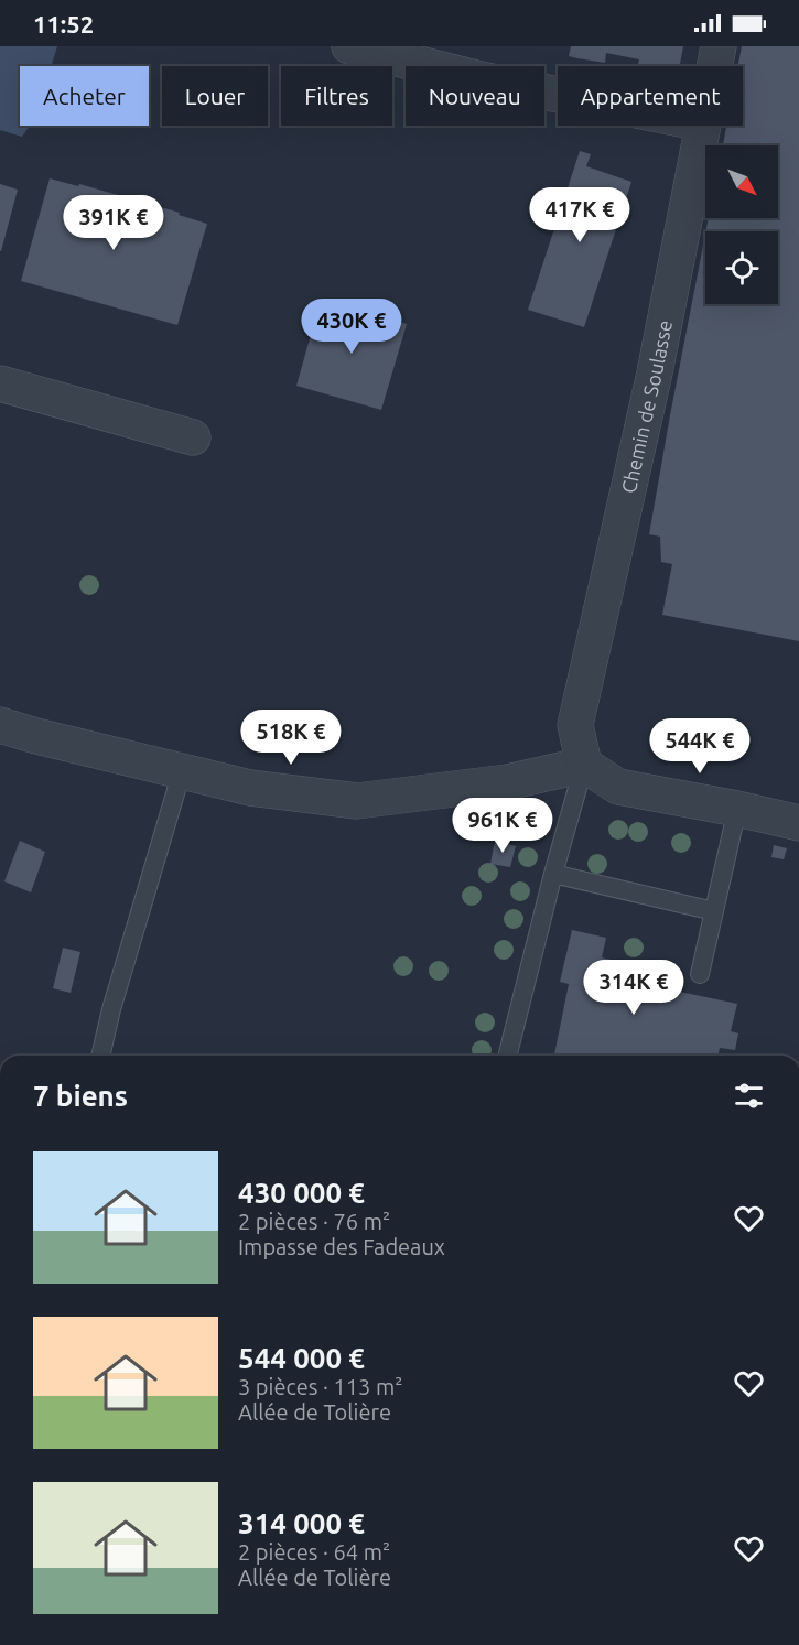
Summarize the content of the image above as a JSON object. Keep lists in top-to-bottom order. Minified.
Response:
{"streets":{"street":["Chemin de Soulasse"]},"north":"bottom right","page":{"status":"11:52","chip":["Acheter","Louer","Filtres","Nouveau","Appartement"],"price":["417K €","391K €","430K €","518K €","544K €","961K €","314K €"],"heading":"7 biens","list":[{"name":"430 000 €","note":"2 pièces · 76 m² · Impasse des Fadeaux"},{"name":"544 000 €","note":"3 pièces · 113 m² · Allée de Tolière"},{"name":"314 000 €","note":"2 pièces · 64 m² · Allée de Tolière"}]}}
